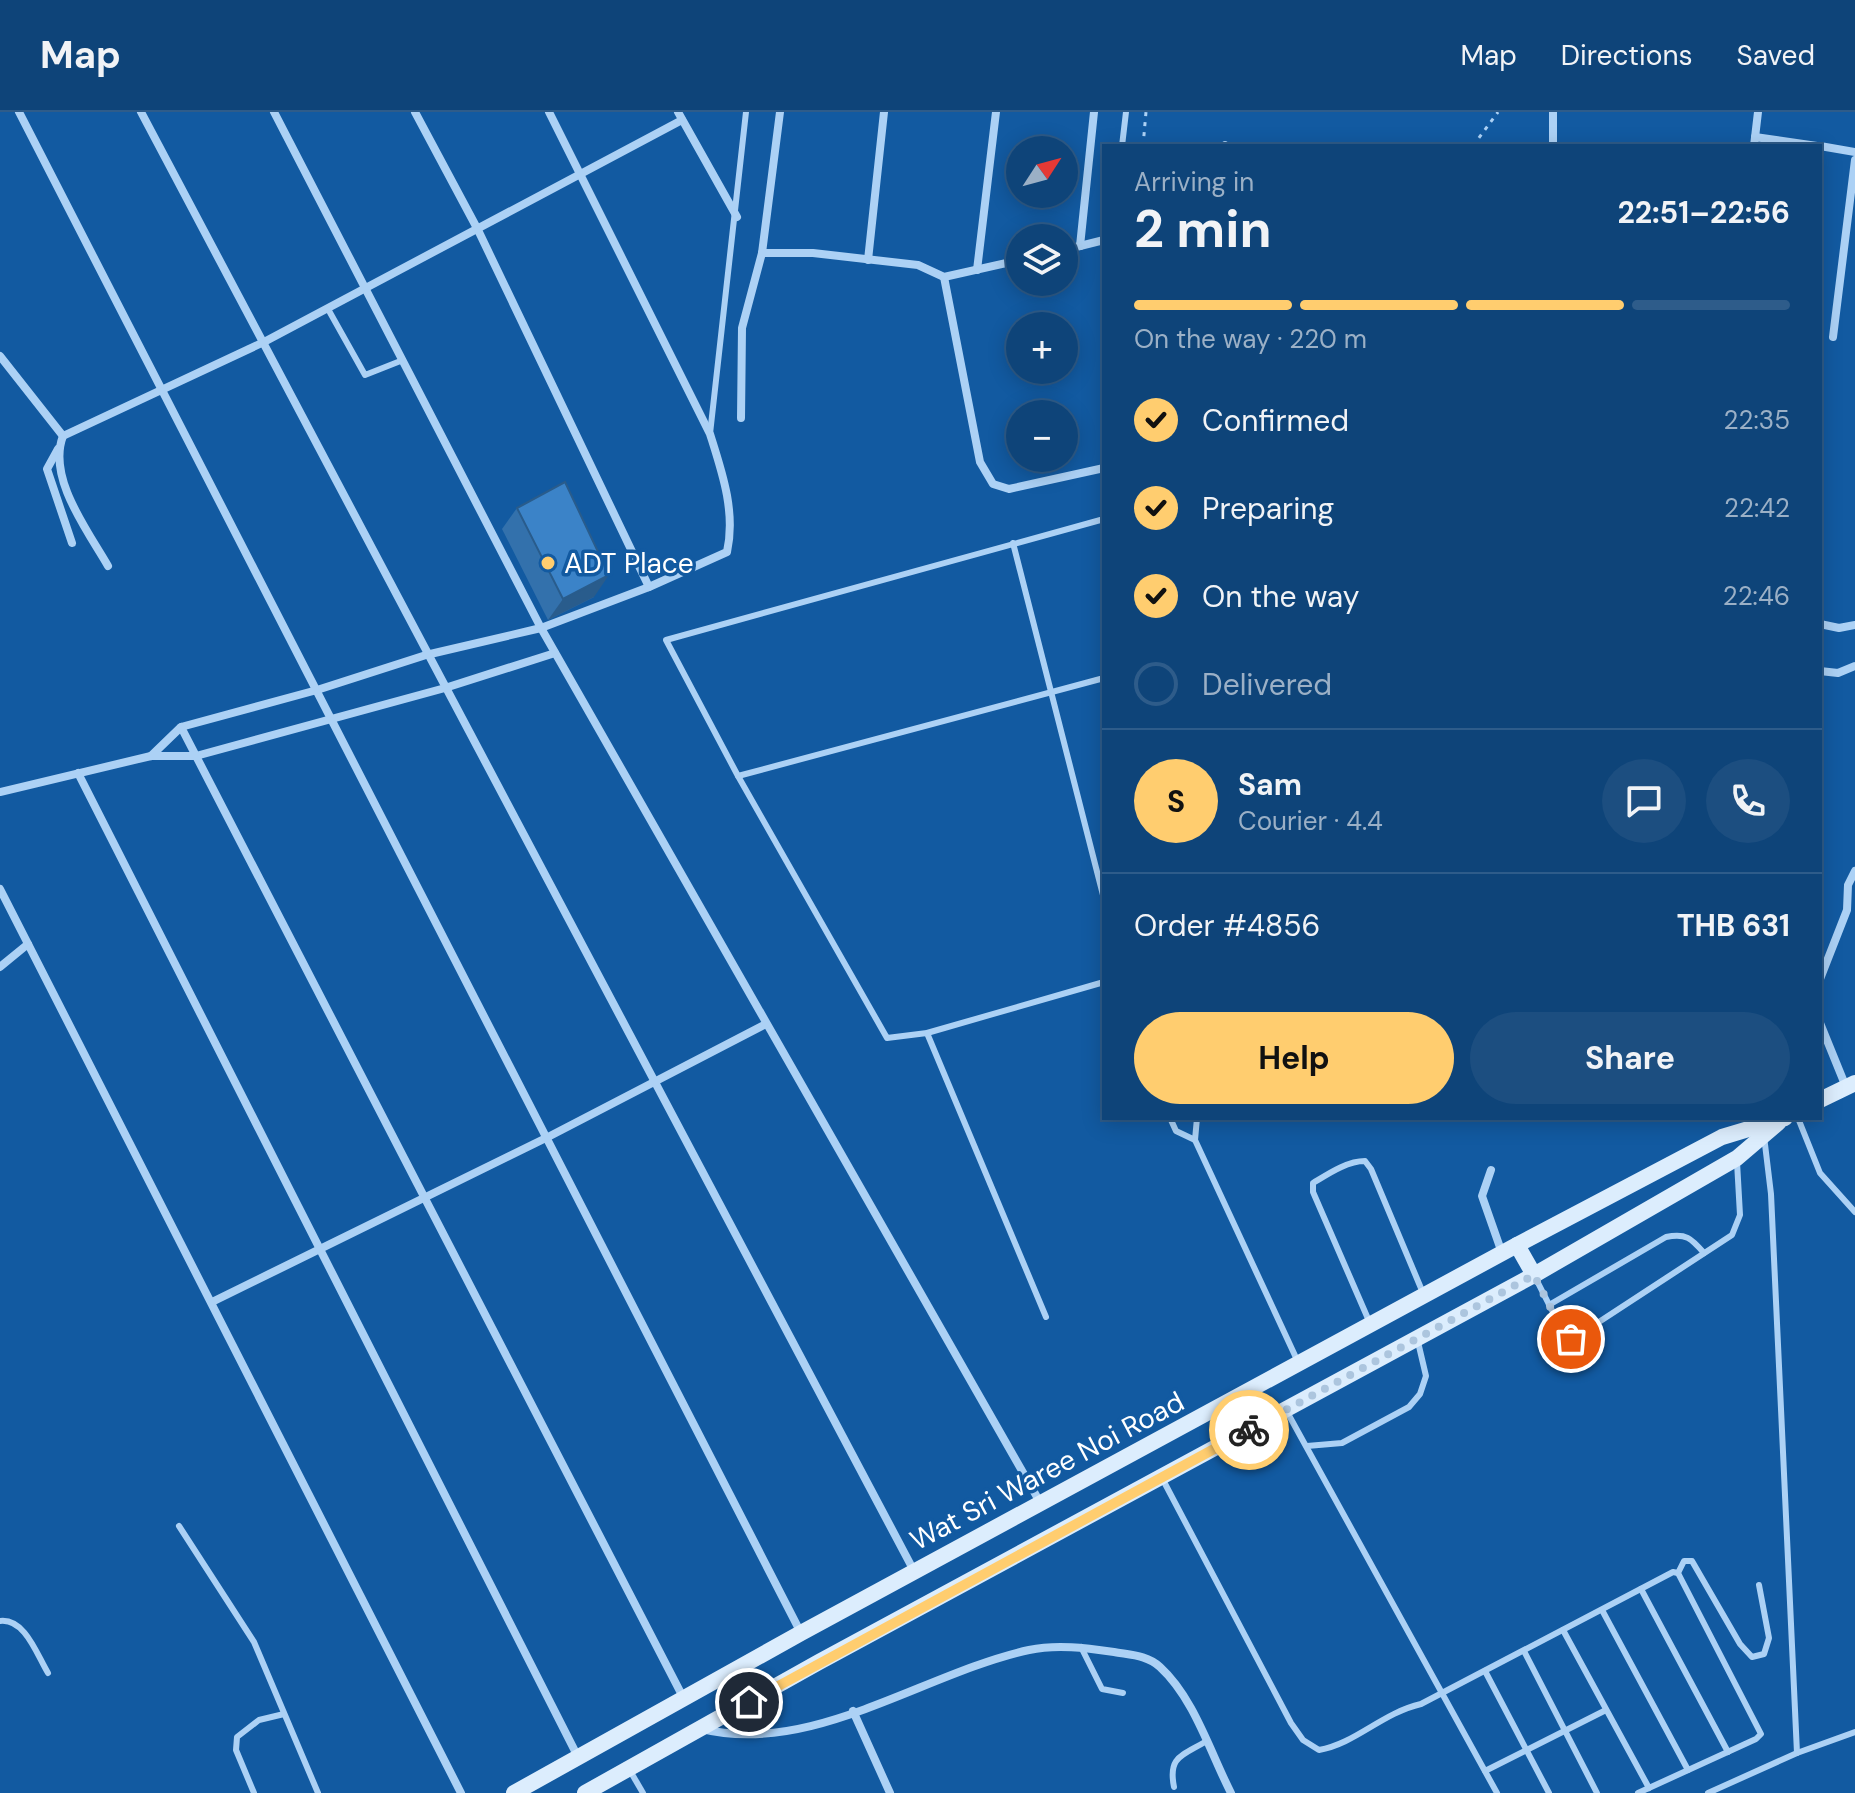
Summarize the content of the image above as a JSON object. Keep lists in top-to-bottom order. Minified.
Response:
{"streets":{"main road":["Wat Sri Waree Noi Road"]},"places":["ADT Place"],"north":"top right","page":{"header":"Map","nav":["Map","Directions","Saved"],"map_buttons":["+","−"],"heading":["2 min","Arriving in","22:51–22:56"],"panel":["Sam","Courier · 4.4","Order #4856","THB 631"],"bar":"On the way · 220 m","list":[["Confirmed","22:35"],["Preparing","22:42"],["On the way","22:46"],"Delivered"],"round":"S","buttons":["Help","Share"]}}
